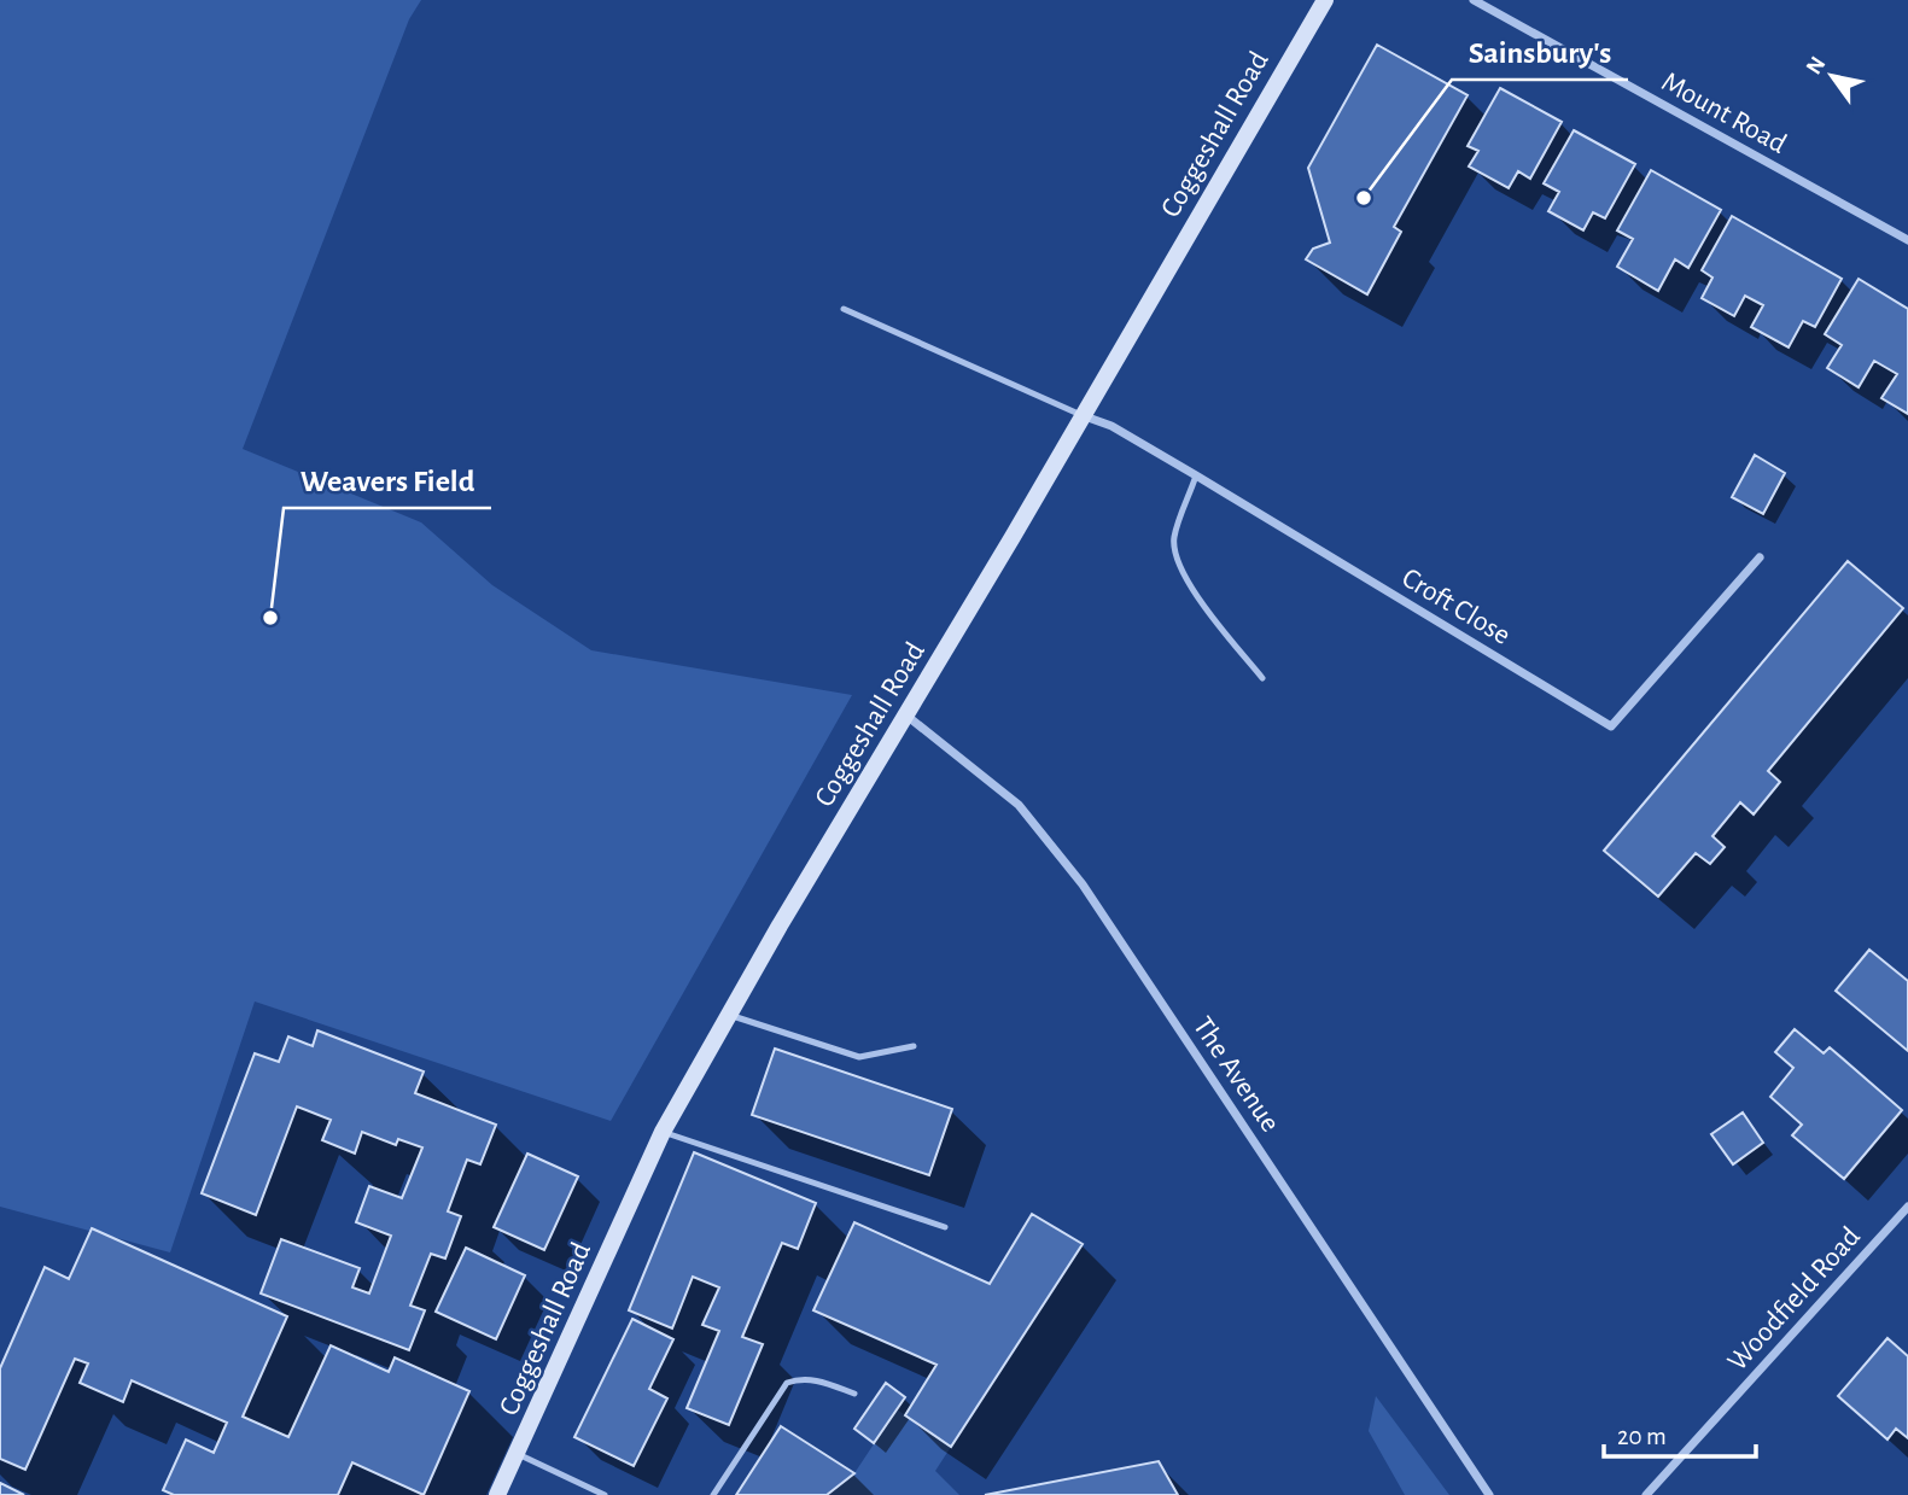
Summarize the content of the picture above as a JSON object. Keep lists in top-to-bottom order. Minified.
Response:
{"streets":{"main road":["Coggeshall Road"],"street":["Mount Road","Croft Close","The Avenue","Woodfield Road"]},"crossings":[["Coggeshall Road","Croft Close"],["Coggeshall Road","The Avenue"]],"places":["Sainsbury's","Weavers Field"],"scale_bar":"20 m","north":"top left"}
